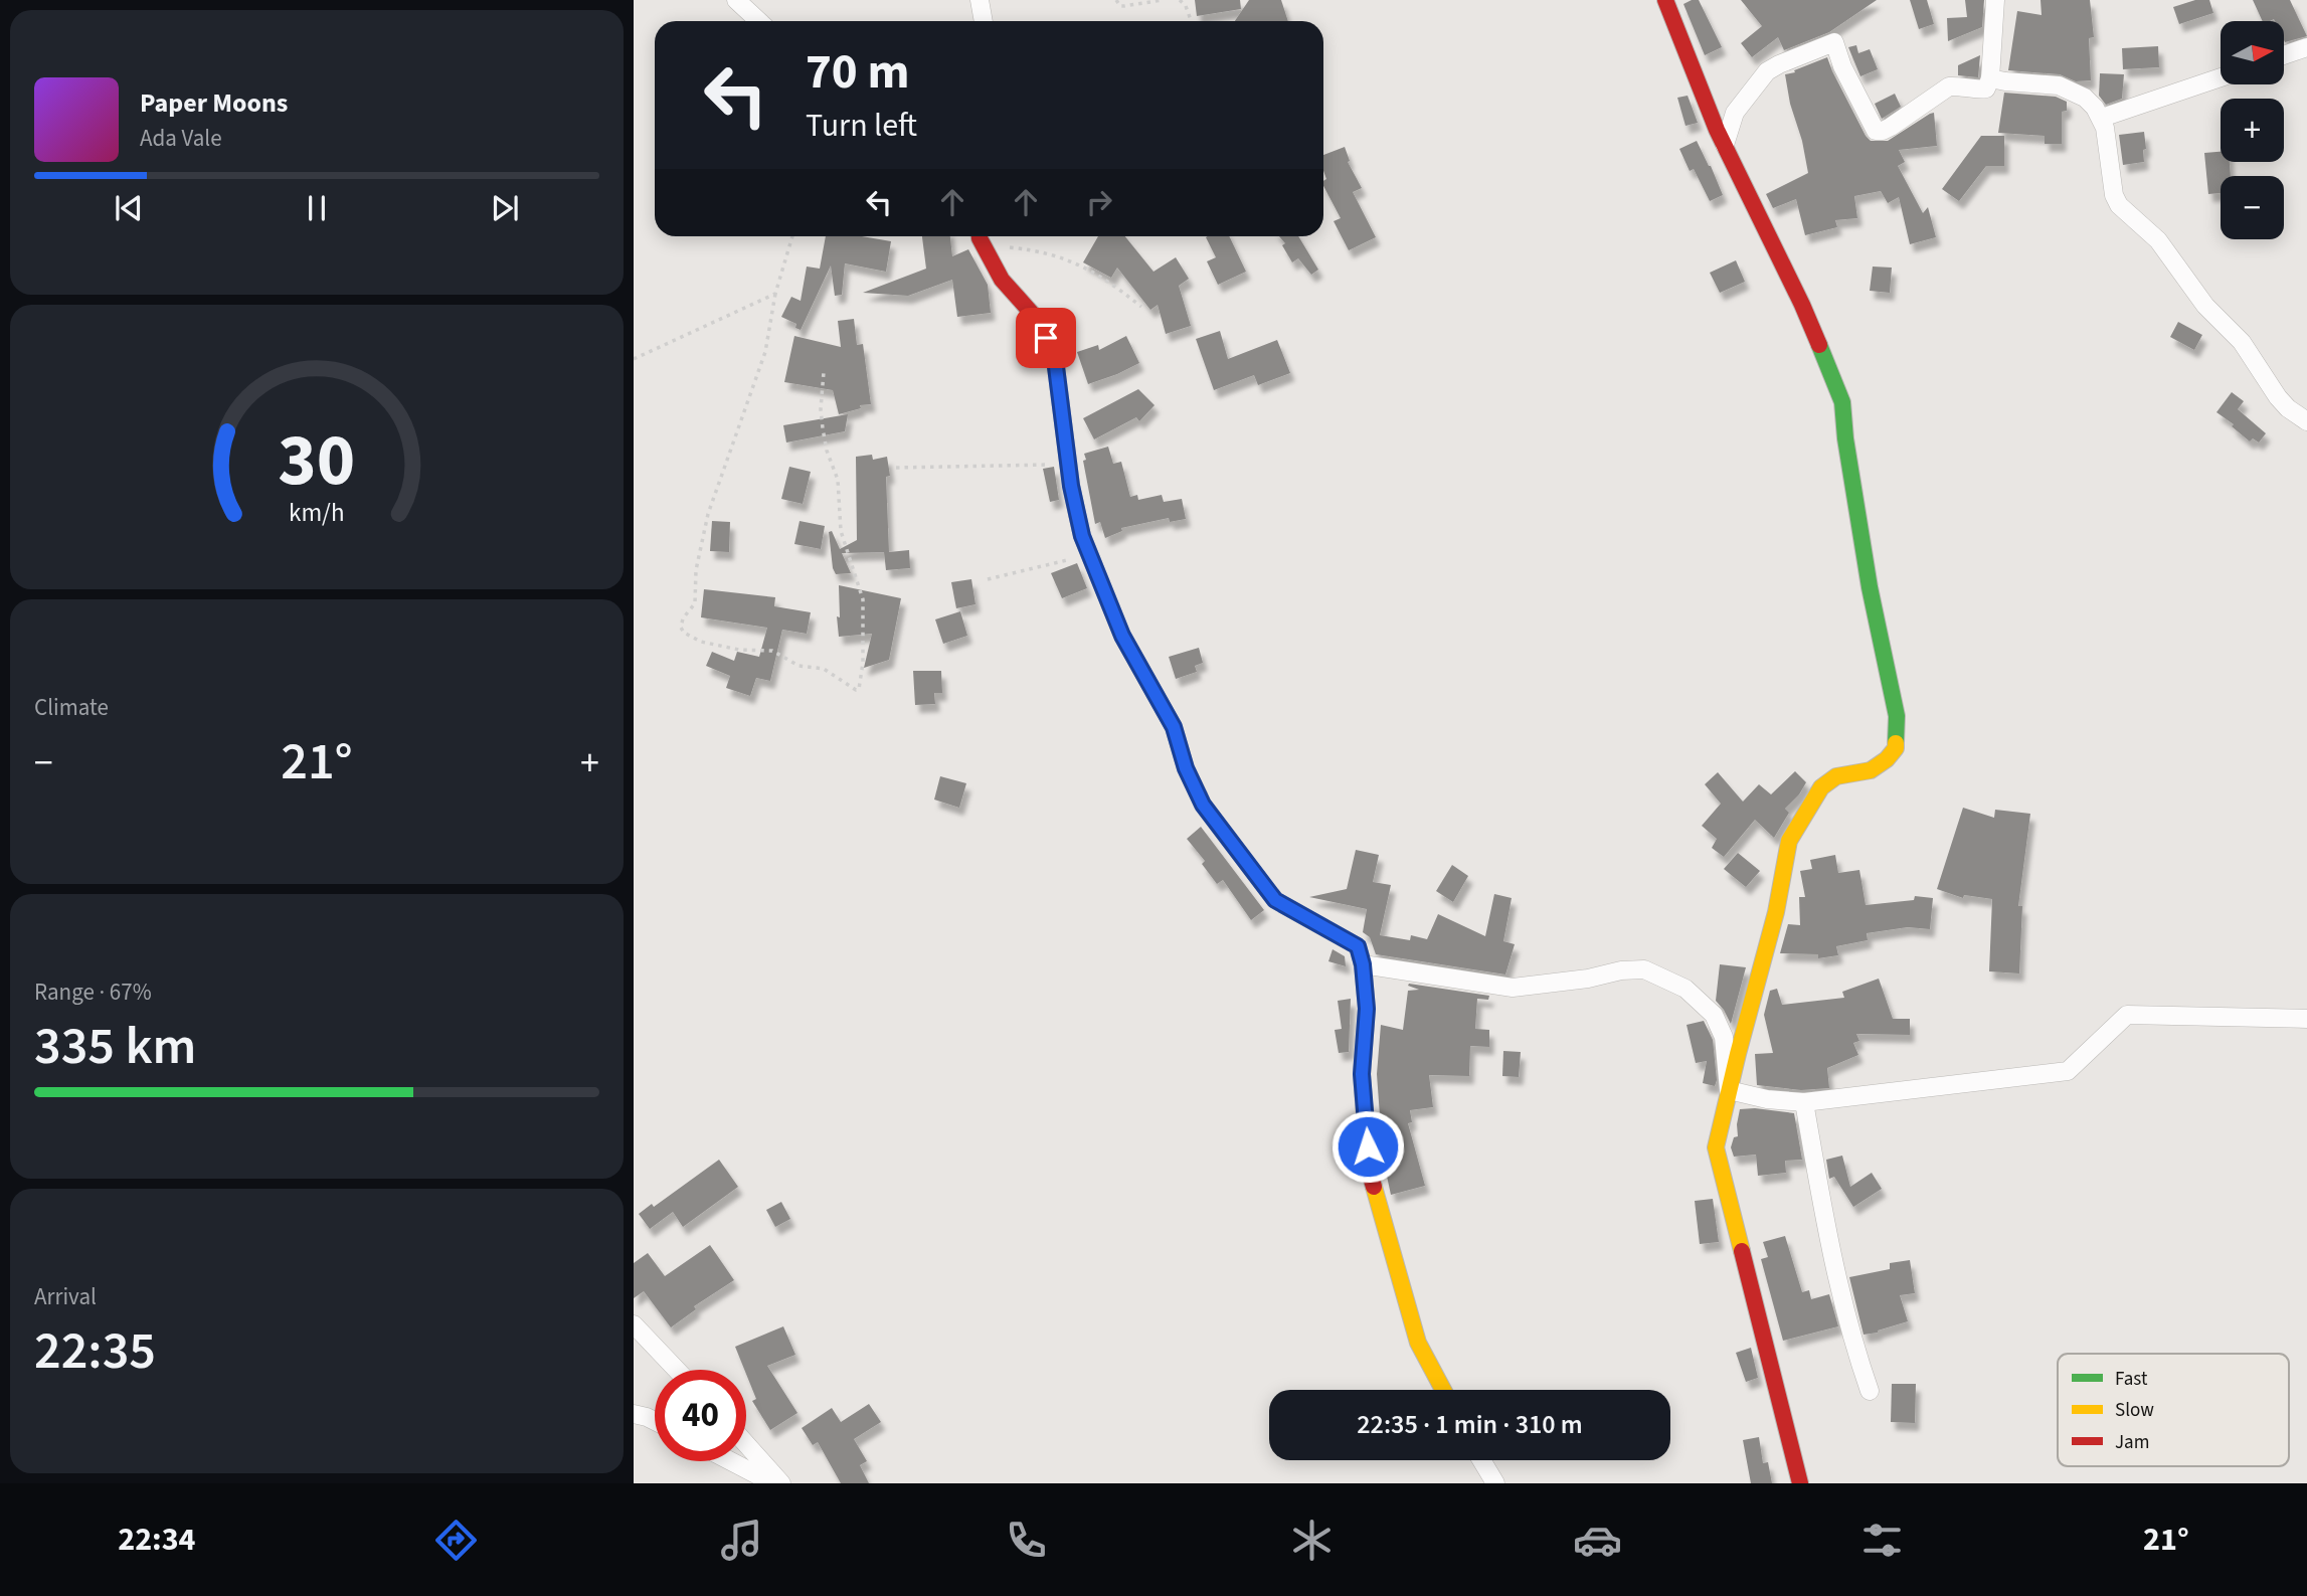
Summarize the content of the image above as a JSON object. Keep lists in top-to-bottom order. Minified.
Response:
{"legend":["Fast","Slow","Jam"],"north":"right","page":{"map_buttons":["+","−"],"turn":["70 m","Turn left"],"song":["Paper Moons","Ada Vale"],"tile":["Climate",["Range · 67%","335 km"],["Arrival","22:35"]],"heat":["−","21°","+"],"limit":"40","trip":"22:35 · 1 min · 310 m","tabs":["22:34","21°"],"gauge":["30","km/h"]}}
